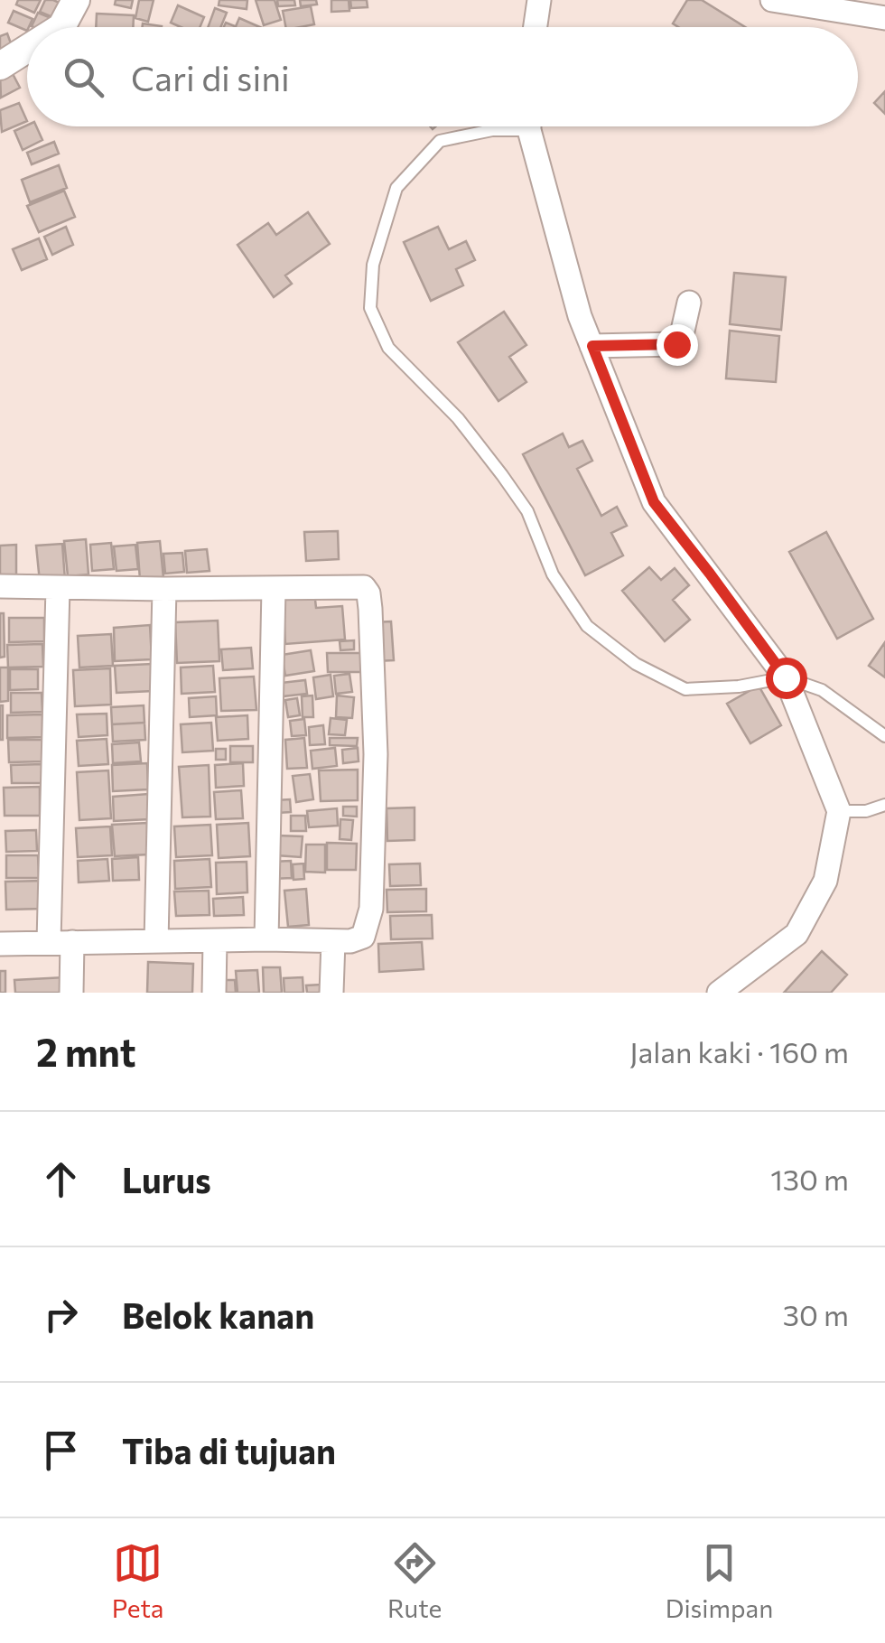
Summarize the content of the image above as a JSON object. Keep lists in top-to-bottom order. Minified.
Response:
{"page":{"search":"Cari di sini","heading":["2 mnt","Jalan kaki · 160 m"],"list":[["Lurus","130 m"],["Belok kanan","30 m"],"Tiba di tujuan"],"nav":["Peta","Rute","Disimpan"]}}
